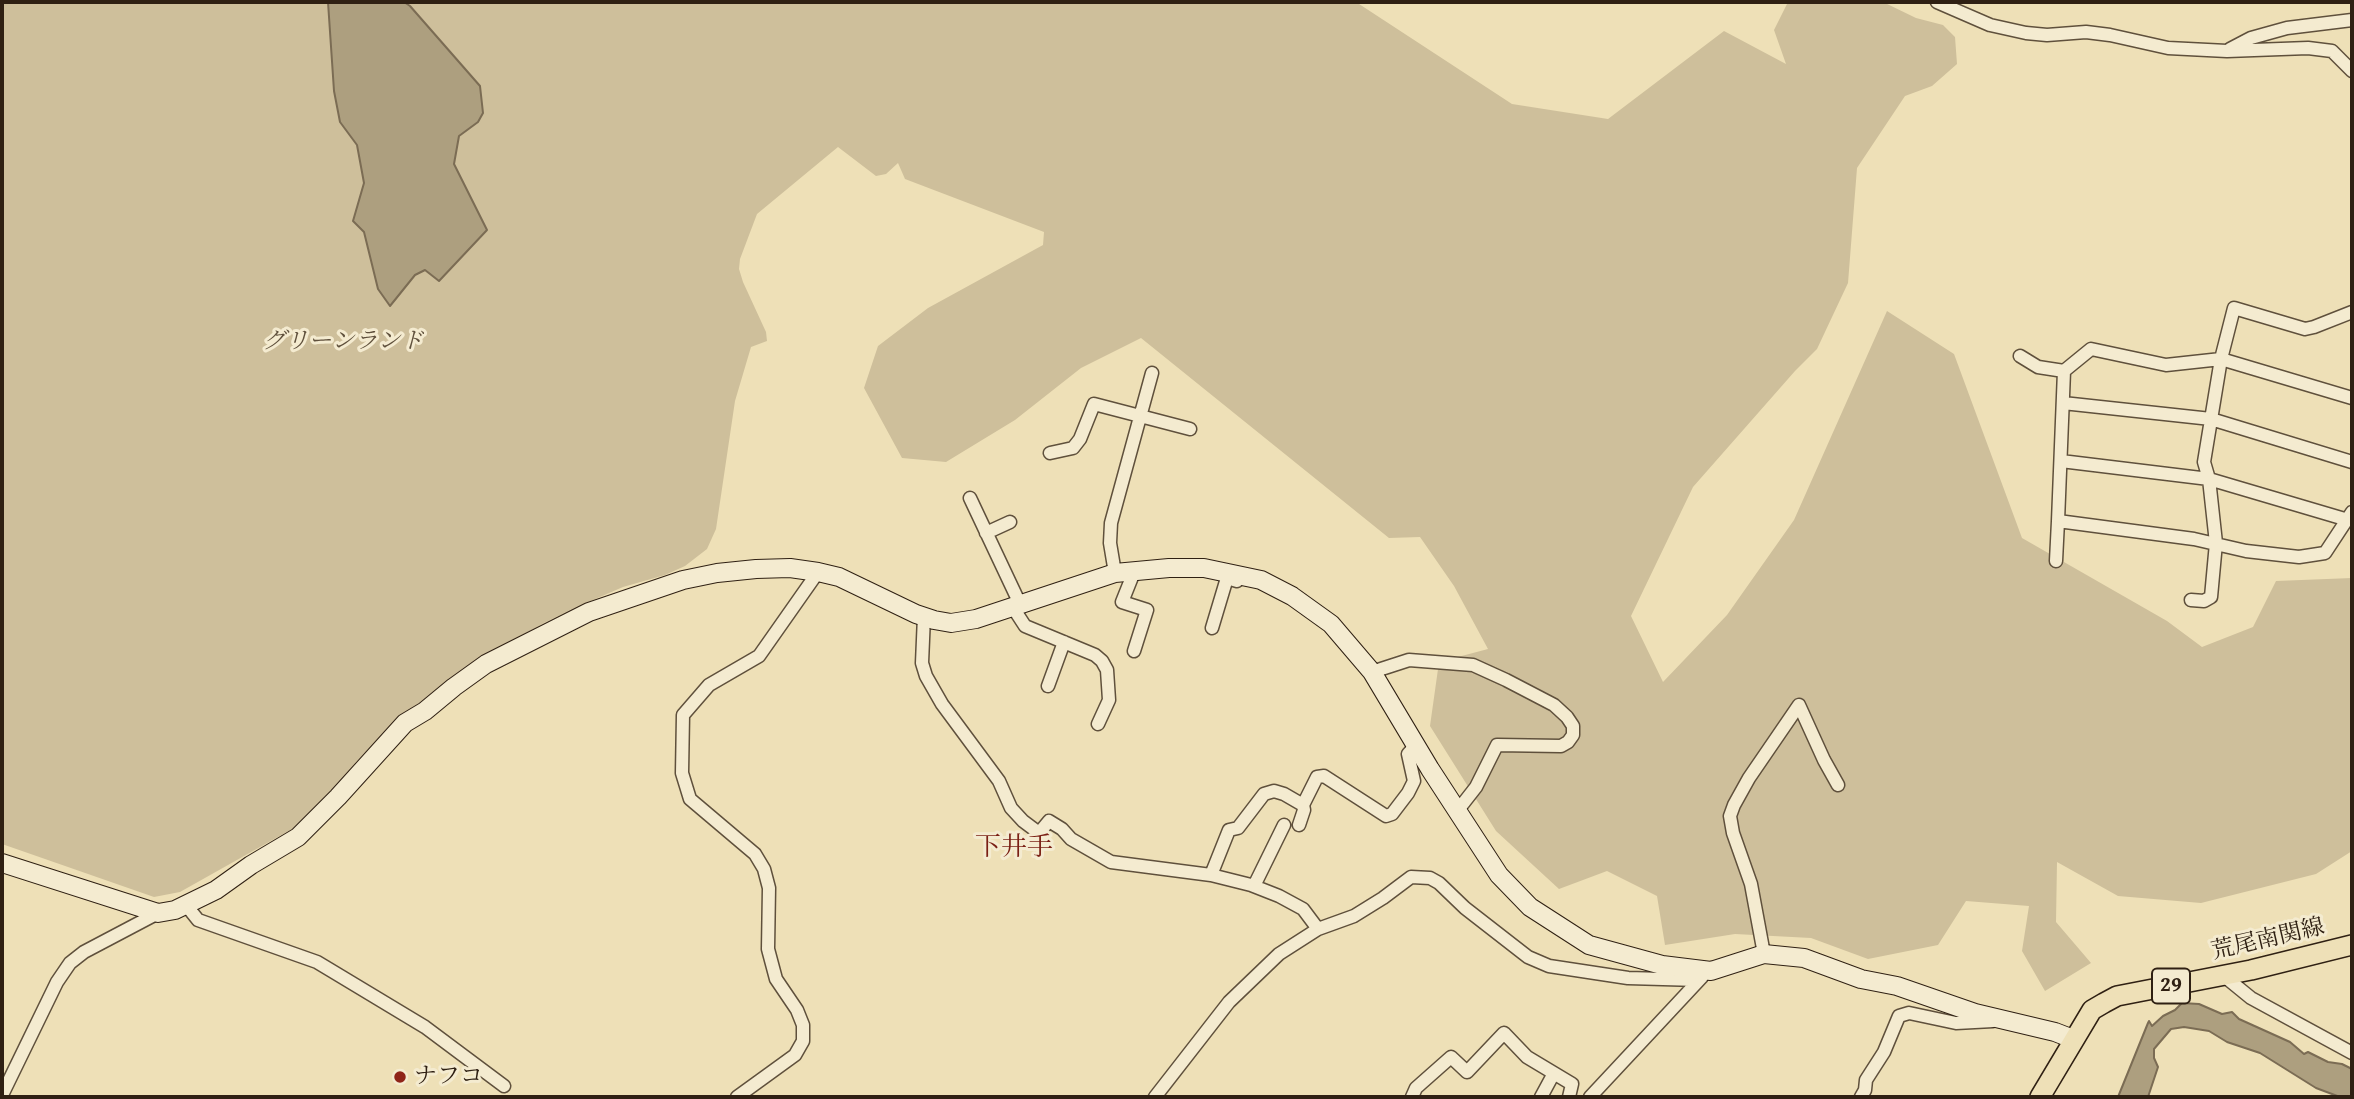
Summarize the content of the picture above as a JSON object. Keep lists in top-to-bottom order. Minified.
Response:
{"streets":{"main road":["荒尾南関線","29"]},"districts":["下井手"],"parks":["グリーンランド"],"places":["ナフコ"]}
